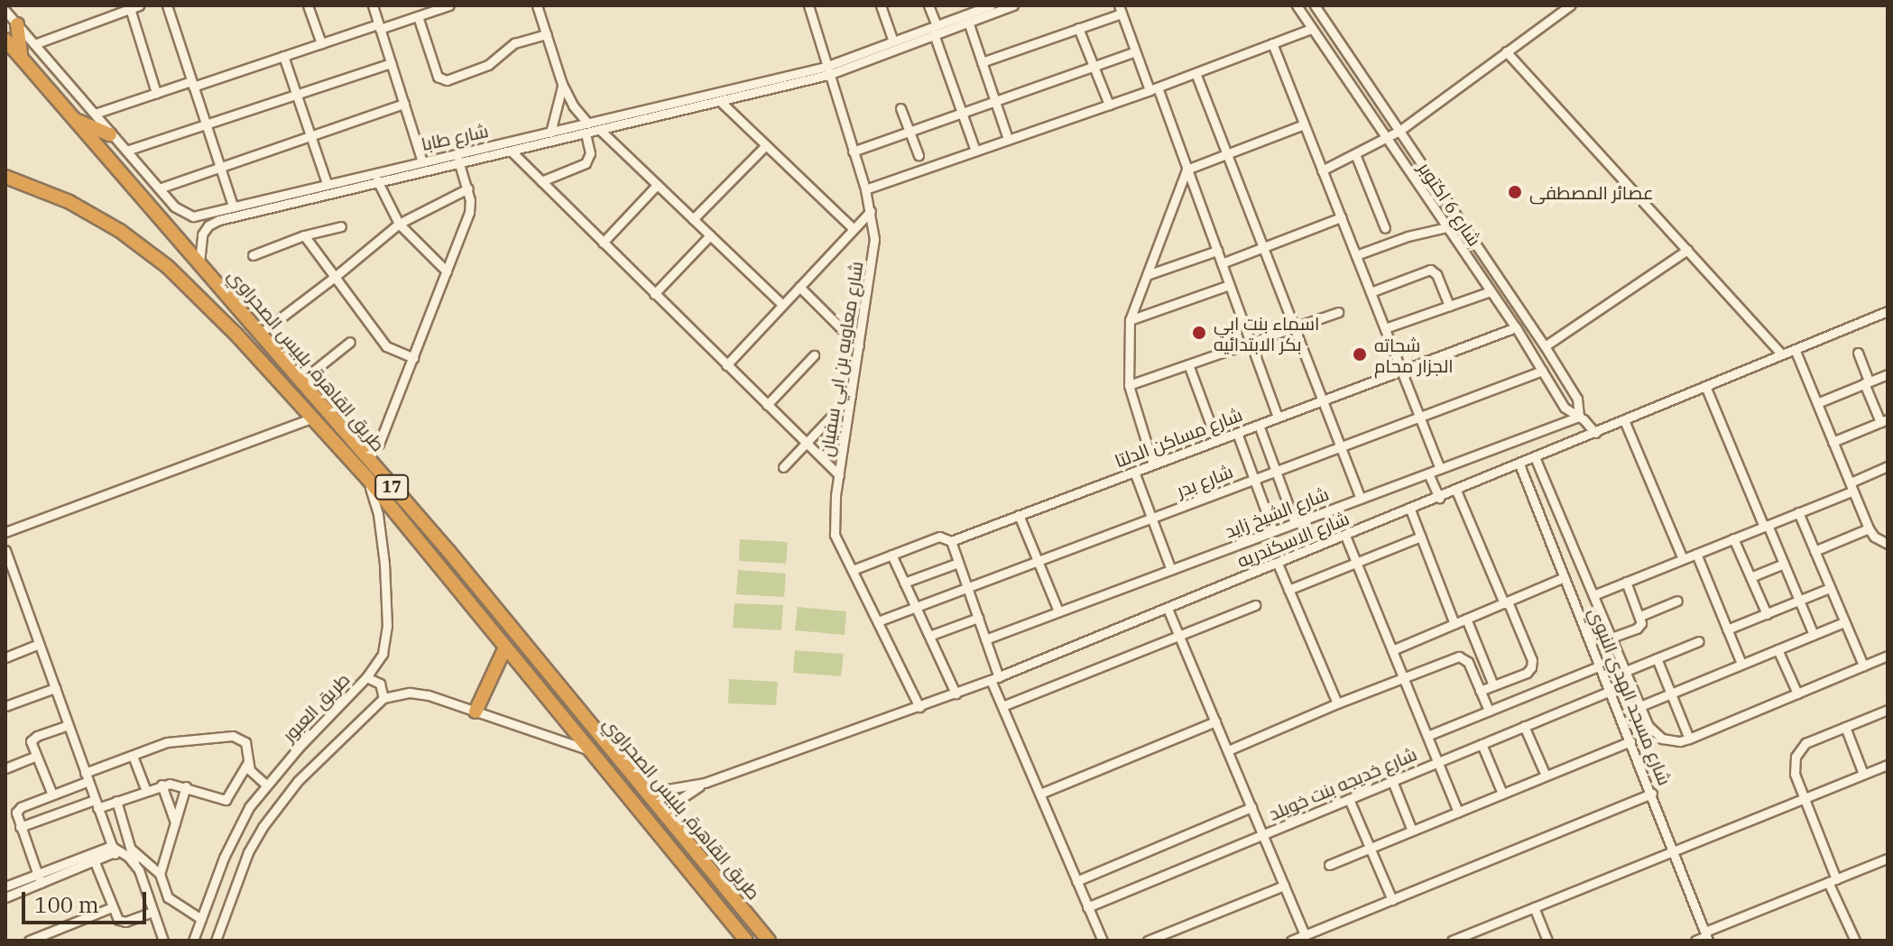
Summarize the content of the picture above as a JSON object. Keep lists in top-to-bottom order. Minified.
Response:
{"streets":{"highway":["طريق القاهرة, بلبيس الصحراوي","17"],"street":["شارع طابا","شارع 6 اكتوبر","شارع معاويه بن ابي سفيان","شارع مساكن الدلتا","شارع بدر","شارع الشيخ زايد","شارع الاسكندريه","شارع مسجد الهدي النبوي","طريق العبور","شارع خديجه بنت خويلد"]},"crossings":[["شارع طابا","شارع معاويه بن ابي سفيان"],["شارع 6 اكتوبر","شارع مساكن الدلتا"],["شارع 6 اكتوبر","شارع بدر"],["شارع 6 اكتوبر","شارع الشيخ زايد"],["شارع 6 اكتوبر","شارع الاسكندريه"],["شارع معاويه بن ابي سفيان","شارع مساكن الدلتا"],["شارع معاويه بن ابي سفيان","شارع بدر"],["شارع معاويه بن ابي سفيان","شارع الاسكندريه"],["طريق القاهرة, بلبيس الصحراوي","شارع الاسكندريه"],["طريق القاهرة, بلبيس الصحراوي","طريق العبور"],["شارع الاسكندريه","شارع مسجد الهدي النبوي"],["شارع مسجد الهدي النبوي","شارع خديجه بنت خويلد"]],"places":["عصائر المصطفى","اسماء بنت ابي بكر الابتدائيه","شحاته الجزار محام"],"scale_bar":"100 m"}
